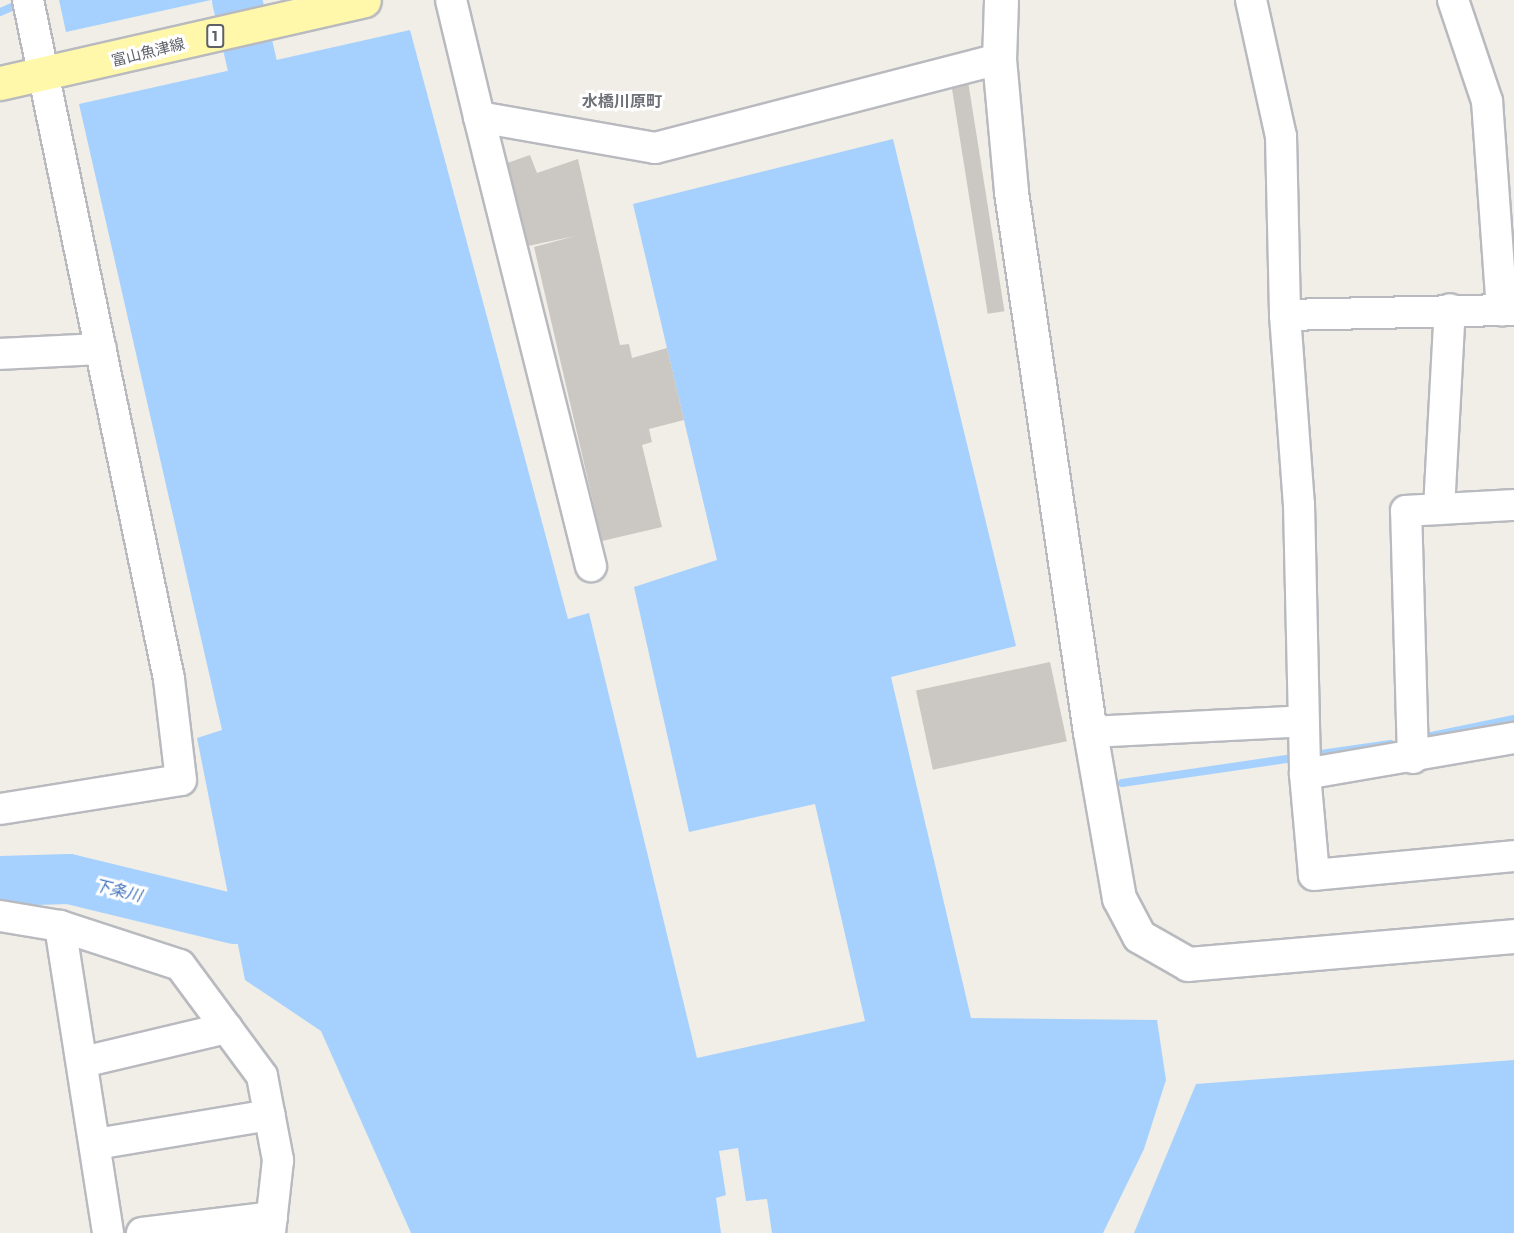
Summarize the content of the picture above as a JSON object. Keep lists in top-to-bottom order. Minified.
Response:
{"streets":{"main road":["1","富山魚津線"]},"districts":["水橋川原町"],"water":["下条川"]}
